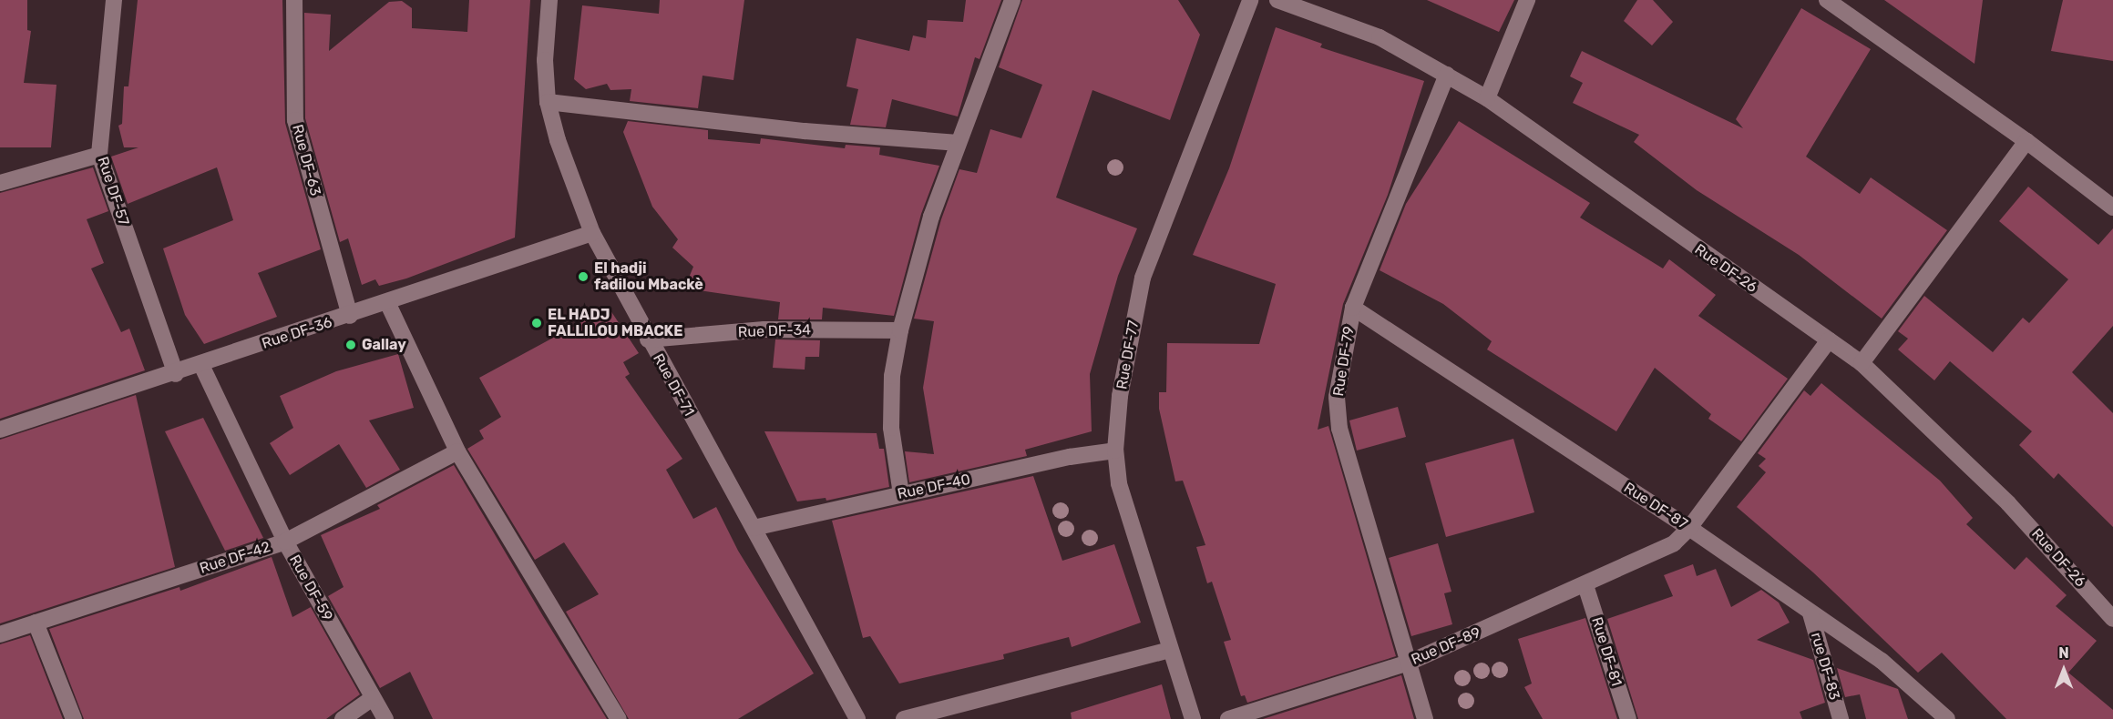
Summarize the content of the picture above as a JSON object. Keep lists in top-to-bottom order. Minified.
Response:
{"streets":{"street":["Rue DF-63","Rue DF-57","Rue DF-26","Rue DF-34","Rue DF-36","Rue DF-77","Rue DF-79","Rue DF-71","Rue DF-40","Rue DF-87","Rue DF-42","Rue DF-59","Rue DF-89","Rue DF-81","rue DF-83"]},"crossings":[["Rue DF-63","Rue DF-36"],["Rue DF-57","Rue DF-36"],["Rue DF-26","Rue DF-79"],["Rue DF-26","Rue DF-89"],["Rue DF-34","Rue DF-71"],["Rue DF-36","Rue DF-71"],["Rue DF-36","Rue DF-59"],["Rue DF-77","Rue DF-40"],["Rue DF-79","Rue DF-87"],["Rue DF-79","Rue DF-89"],["Rue DF-71","Rue DF-40"],["Rue DF-87","Rue DF-89"],["Rue DF-87","rue DF-83"],["Rue DF-42","Rue DF-59"],["Rue DF-89","Rue DF-81"]],"places":["El hadji fadilou Mbackè","EL HADJ FALLILOU MBACKE","Gallay"],"north":"top"}
